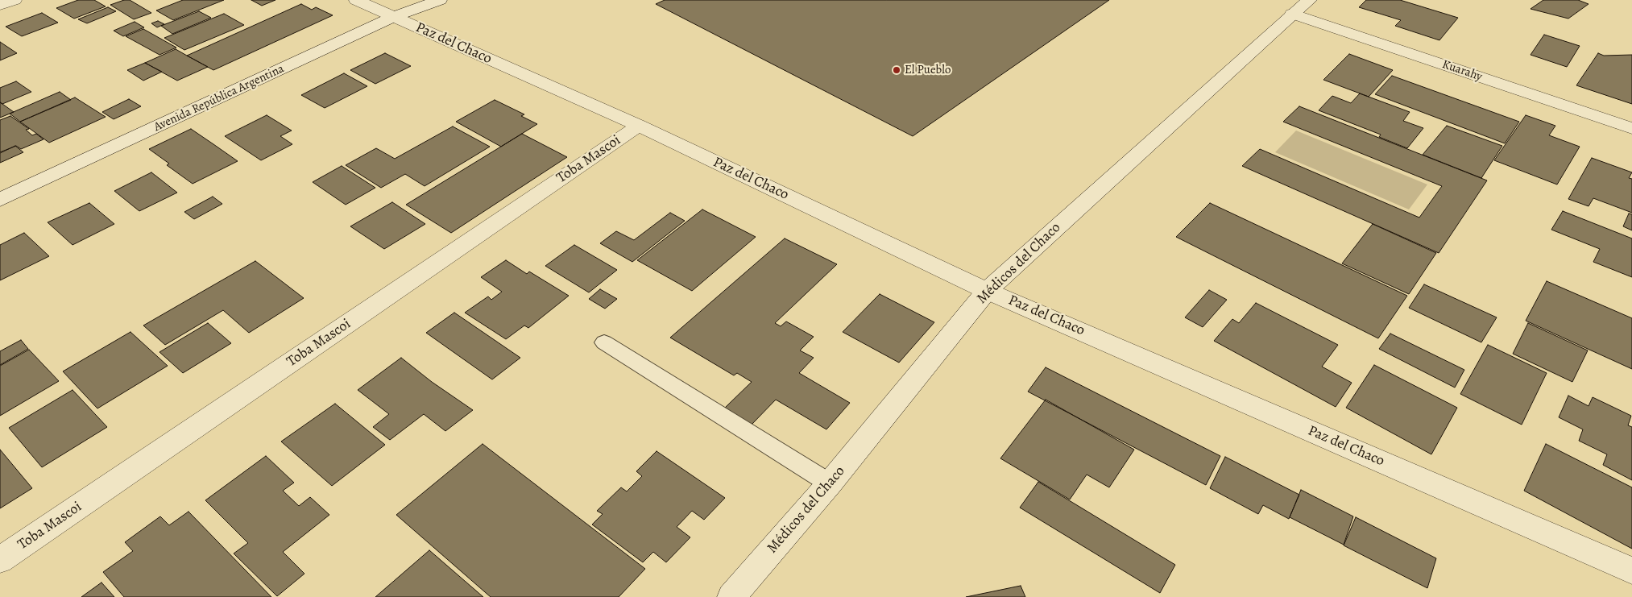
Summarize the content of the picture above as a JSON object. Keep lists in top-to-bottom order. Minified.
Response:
{"streets":{"street":["Paz del Chaco","Kuarahy","Avenida República Argentina","Toba Mascoi","Médicos del Chaco"]},"crossings":[["Paz del Chaco","Avenida República Argentina"],["Paz del Chaco","Toba Mascoi"],["Paz del Chaco","Médicos del Chaco"],["Kuarahy","Médicos del Chaco"]],"places":["El Pueblo"]}
